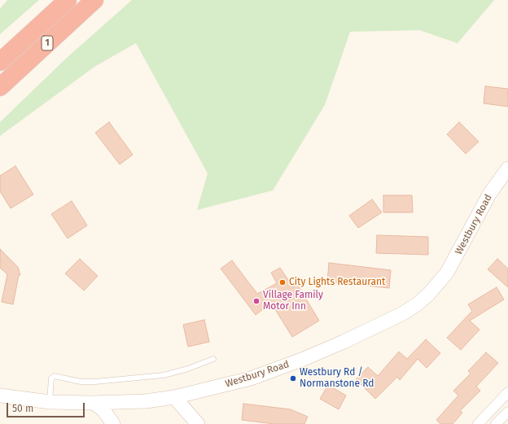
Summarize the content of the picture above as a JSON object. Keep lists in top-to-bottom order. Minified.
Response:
{"streets":{"highway":["1"],"main road":["Westbury Road"]},"places":["City Lights Restaurant","Village Family Motor Inn","Westbury Rd / Normanstone Rd"],"scale_bar":"50 m"}
